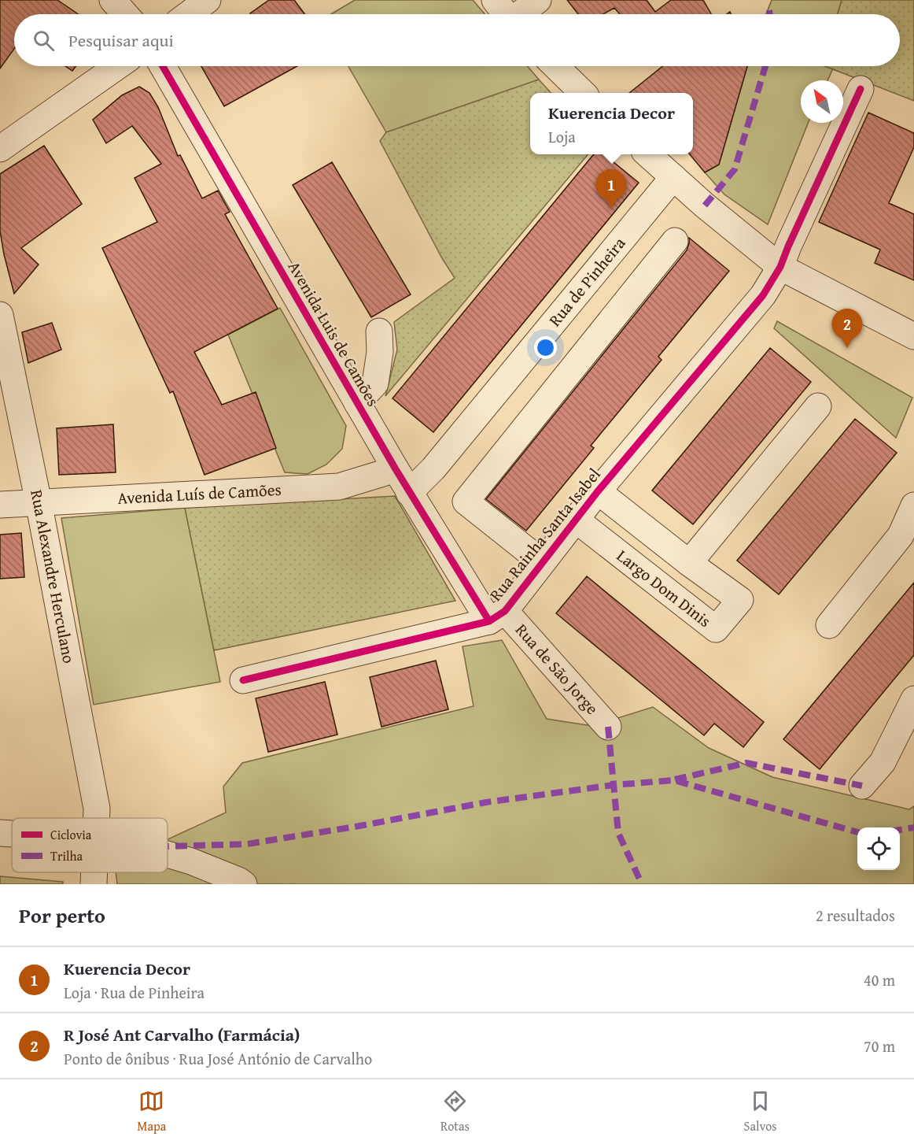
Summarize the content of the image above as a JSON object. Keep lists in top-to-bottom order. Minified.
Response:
{"streets":{"street":["Rua de Pinheira","Avenida Luis de Camões","Avenida Luís de Camões","Rua Rainha Santa Isabel","Rua Alexandre Herculano","Largo Dom Dinis","Rua de São Jorge"]},"crossings":[["Rua de Pinheira","Avenida Luis de Camões"],["Avenida Luis de Camões","Avenida Luís de Camões"],["Avenida Luis de Camões","Rua Rainha Santa Isabel"],["Avenida Luis de Camões","Rua de São Jorge"],["Avenida Luís de Camões","Rua Alexandre Herculano"],["Rua Rainha Santa Isabel","Largo Dom Dinis"],["Rua Rainha Santa Isabel","Rua de São Jorge"]],"legend":["Ciclovia","Trilha"],"north":"top left","page":{"search":"Pesquisar aqui","popup":["Kuerencia Decor","Loja"],"pins":["1","2"],"heading":["Por perto","2 resultados"],"list":[{"mark":"1","name":"Kuerencia Decor","note":"Loja · Rua de Pinheira","value":"40 m"},{"mark":"2","name":"R José Ant Carvalho (Farmácia)","note":"Ponto de ônibus · Rua José António de Carvalho","value":"70 m"}],"nav":["Mapa","Rotas","Salvos"]}}
